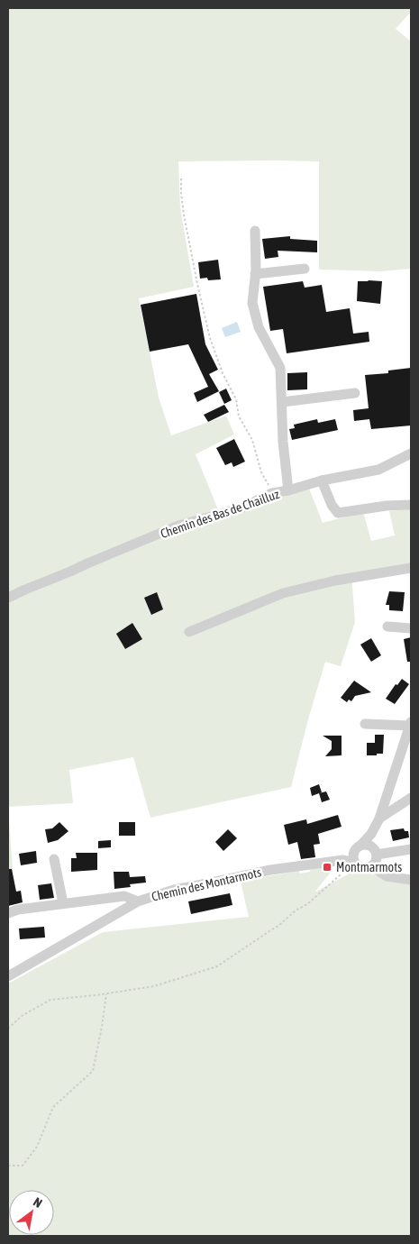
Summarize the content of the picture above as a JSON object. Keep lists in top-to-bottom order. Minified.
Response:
{"streets":{"street":["Chemin des Bas de Chailluz","Chemin des Montarmots"]},"places":{"transit":["Montmarmots"]},"north":"top right"}
